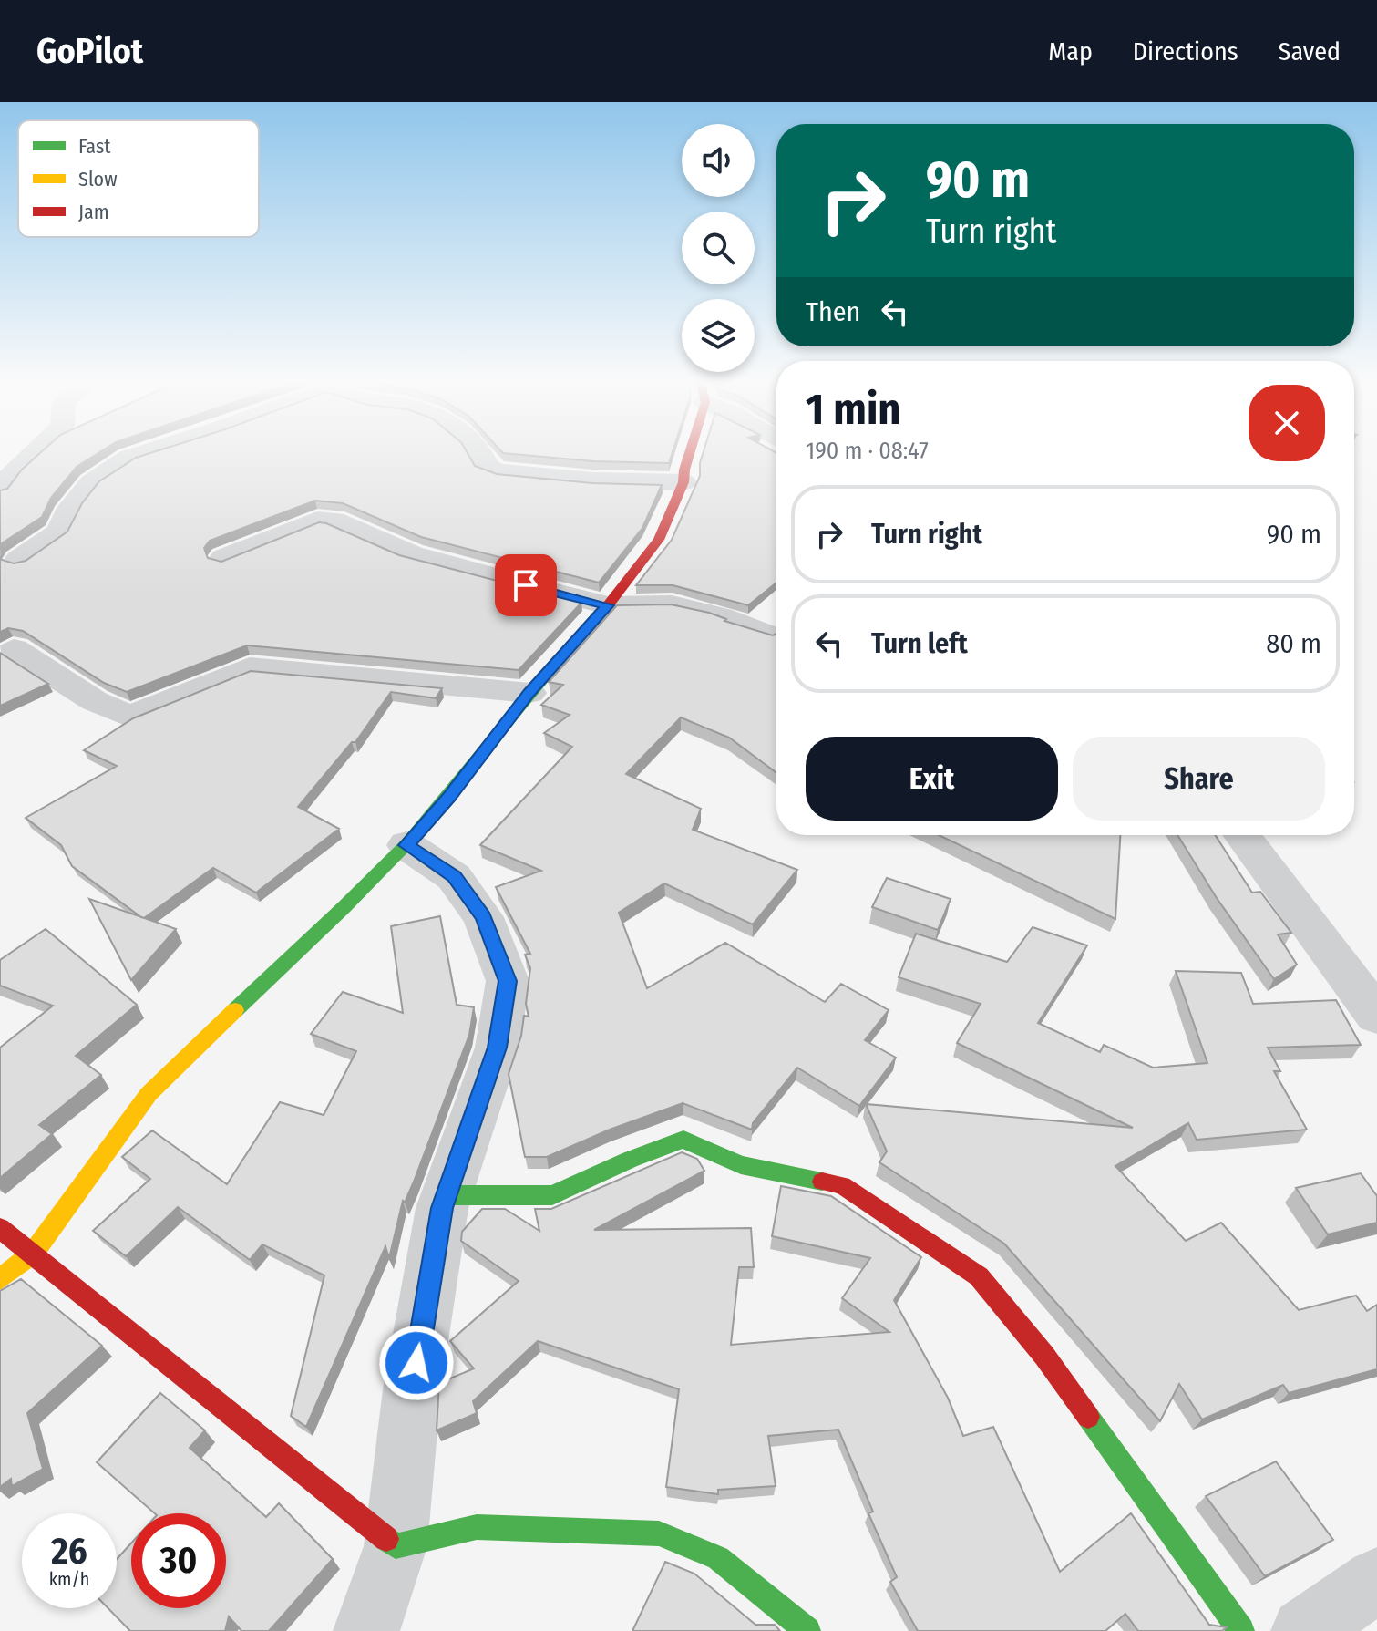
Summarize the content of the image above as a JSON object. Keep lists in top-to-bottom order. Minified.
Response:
{"legend":["Fast","Slow","Jam"],"page":{"header":"GoPilot","nav":["Map","Directions","Saved"],"turn":["90 m","Turn right"],"then":"Then","heading":["1 min","190 m · 08:47"],"list":[{"name":"Turn right","value":"90 m"},{"name":"Turn left","value":"80 m"}],"buttons":["Exit","Share"],"speed":"26 km/h","limit":"30"}}
